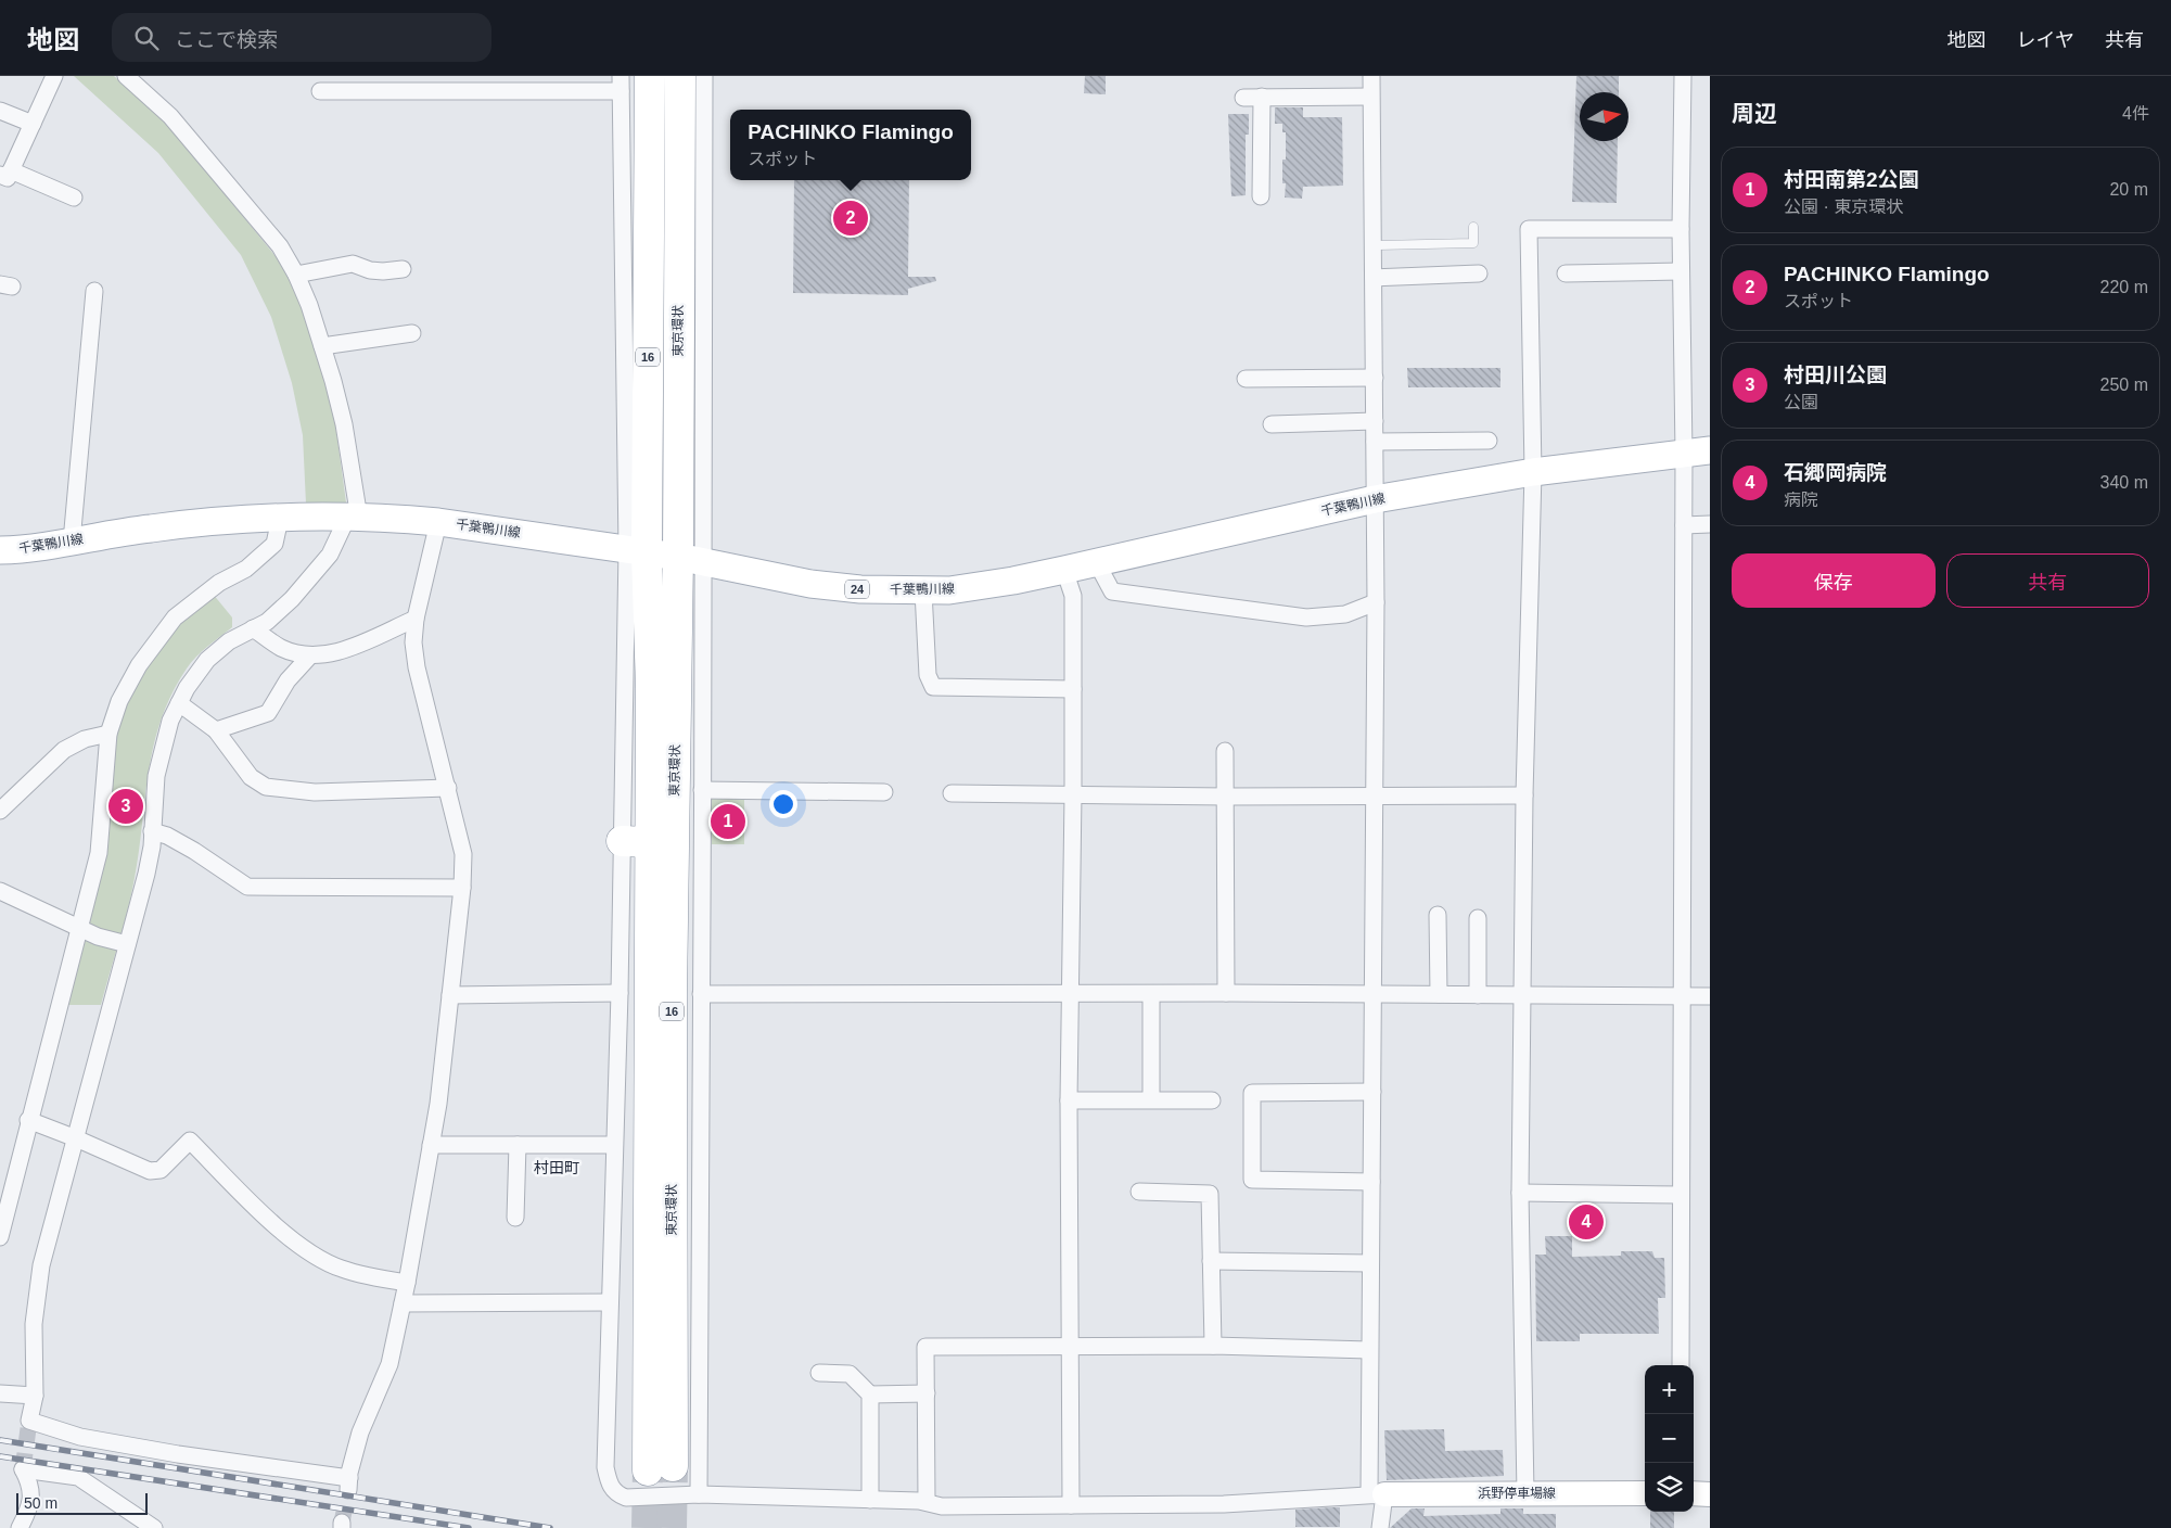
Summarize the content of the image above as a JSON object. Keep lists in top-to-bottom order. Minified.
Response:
{"streets":{"highway":["東京環状","16"],"main road":["千葉鴨川線","24","浜野停車場線"]},"crossings":[["東京環状","千葉鴨川線"]],"districts":["村田町"],"scale_bar":"50 m","north":"right","page":{"header":"地図","search":"ここで検索","nav":["地図","レイヤ","共有"],"heading":["周辺","4件"],"popup":["PACHINKO Flamingo","スポット"],"list":[{"mark":"1","name":"村田南第2公園","note":"公園 · 東京環状","value":"20 m"},{"mark":"2","name":"PACHINKO Flamingo","note":"スポット","value":"220 m"},{"mark":"3","name":"村田川公園","note":"公園","value":"250 m"},{"mark":"4","name":"石郷岡病院","note":"病院","value":"340 m"}],"pins":["2","3","1","4"],"buttons":["保存","共有"],"map_buttons":["+","−"],"scale":"50 m"}}
